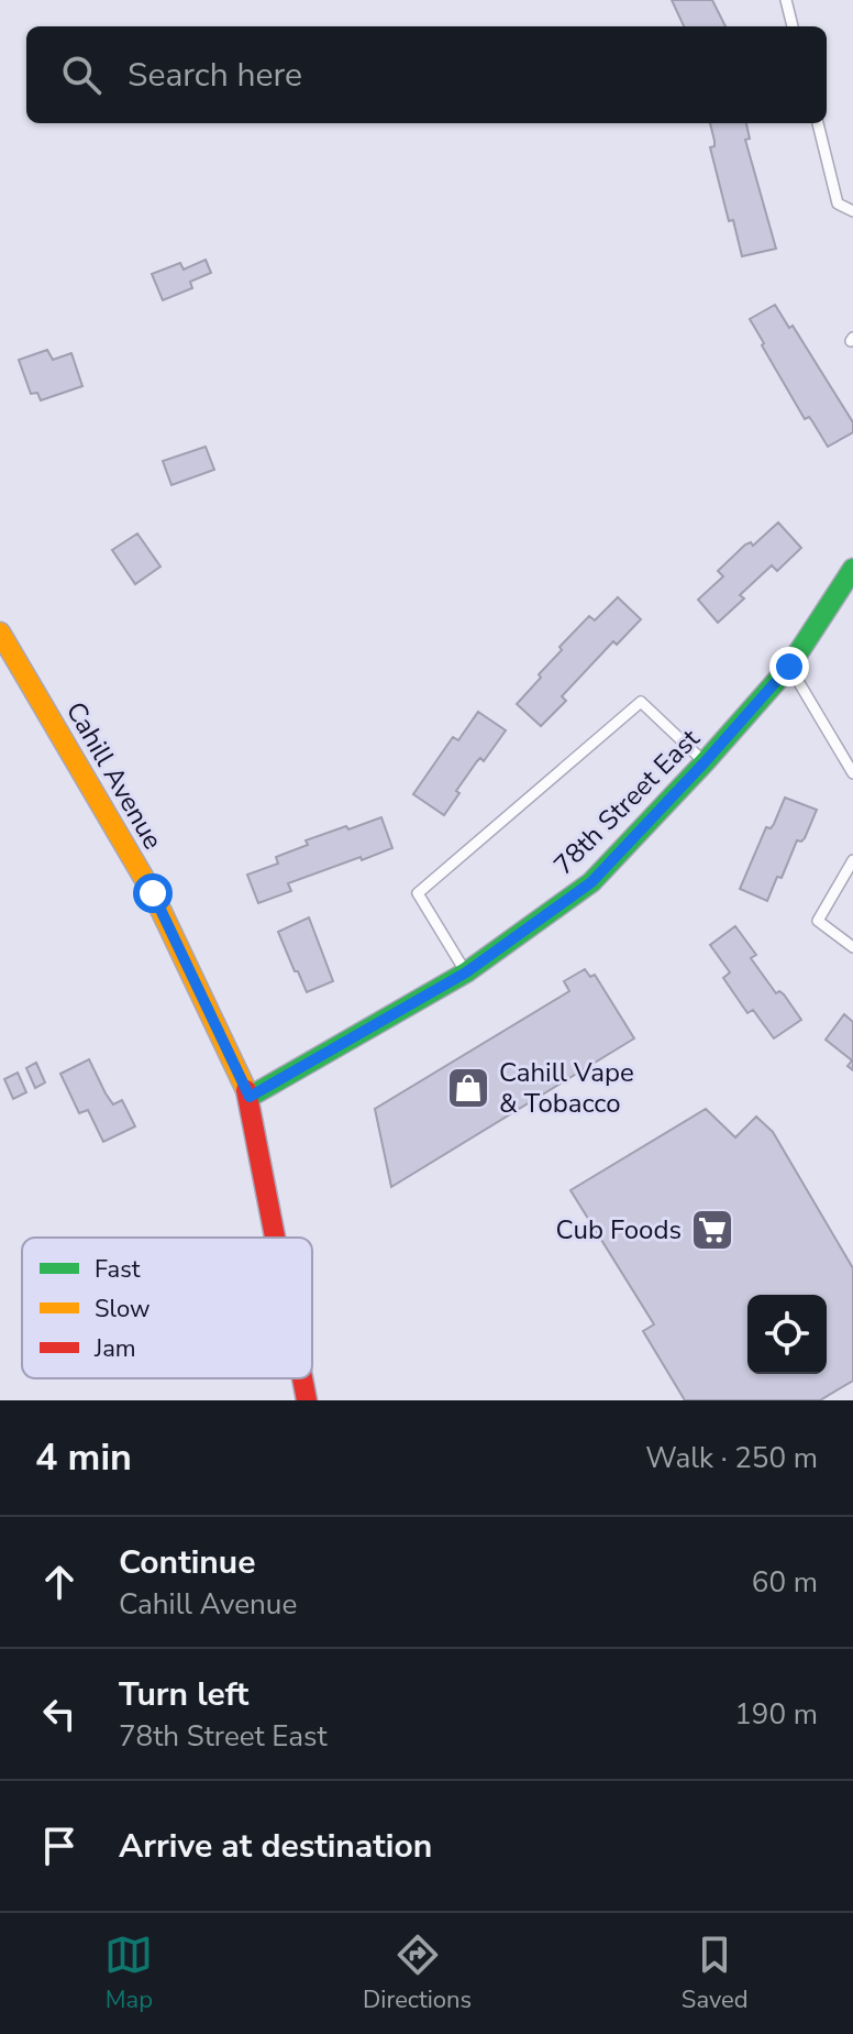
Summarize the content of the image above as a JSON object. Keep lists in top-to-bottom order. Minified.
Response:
{"streets":{"street":["Cahill Avenue","78th Street East"]},"crossings":[["Cahill Avenue","78th Street East"]],"places":{"shop":["Cahill Vape & Tobacco"],"supermarket":["Cub Foods"]},"legend":["Fast","Slow","Jam"],"page":{"search":"Search here","heading":["4 min","Walk · 250 m"],"list":[["Continue","Cahill Avenue","60 m"],["Turn left","78th Street East","190 m"],"Arrive at destination"],"nav":["Map","Directions","Saved"]}}
